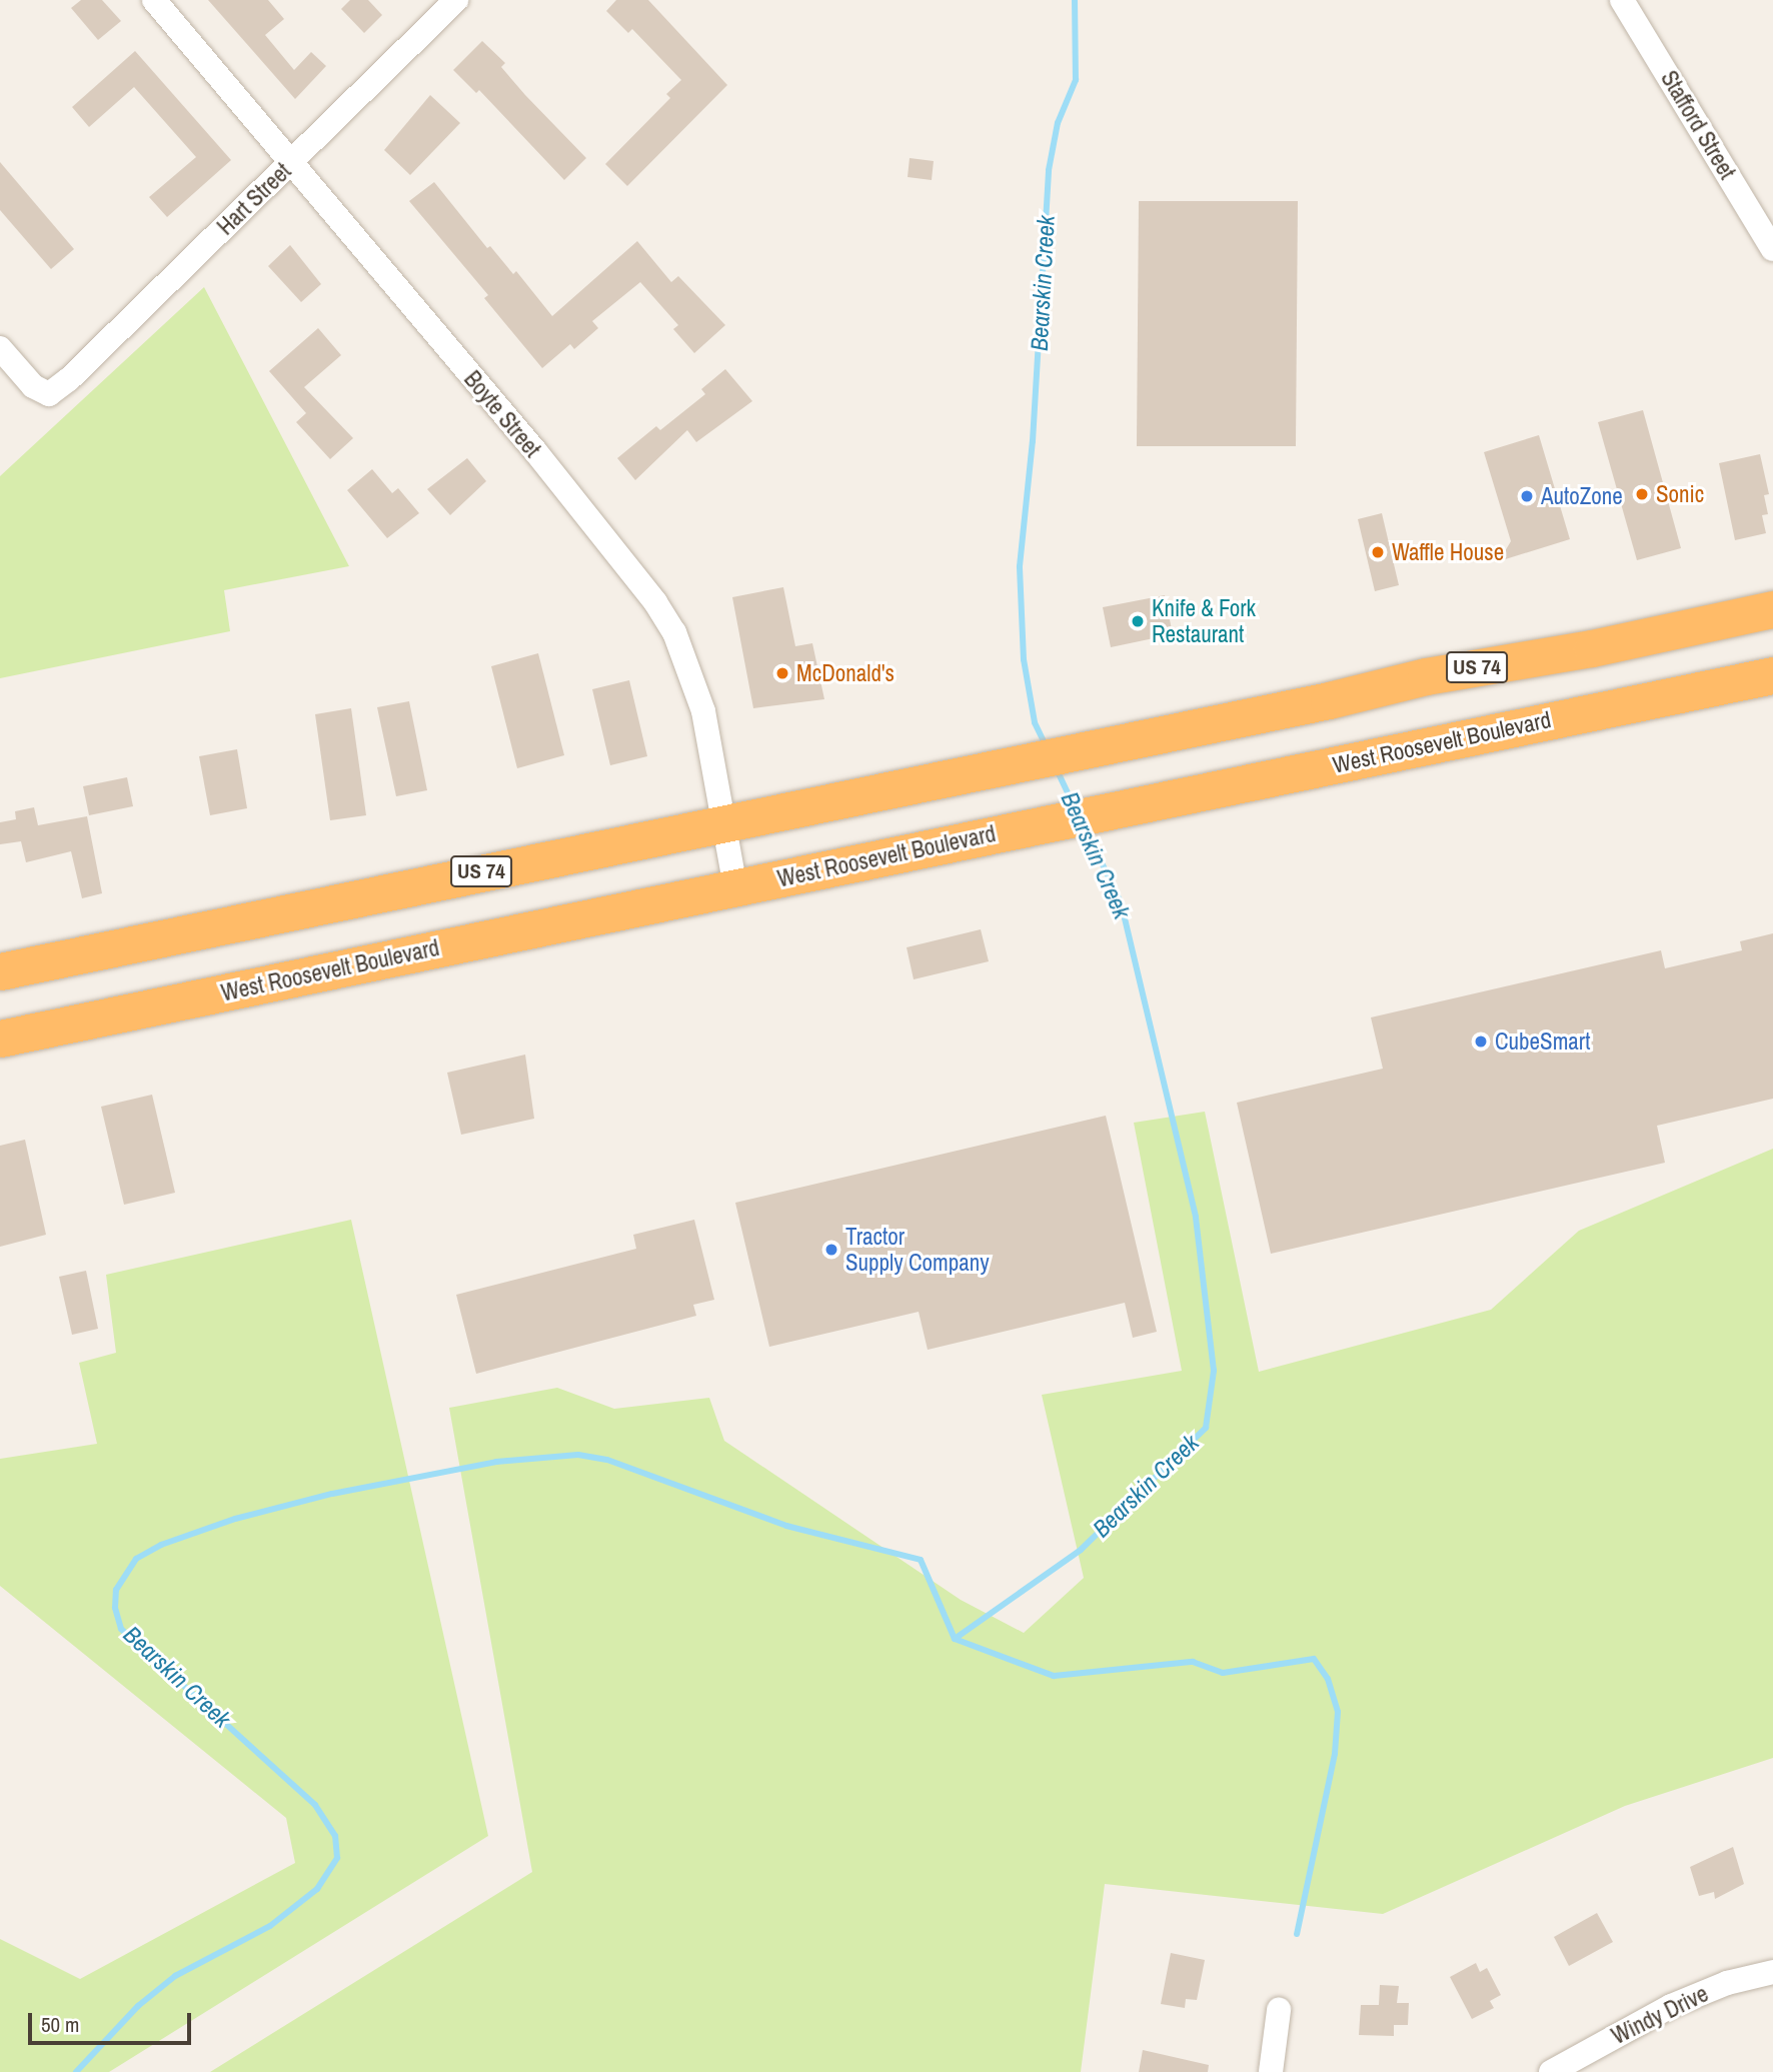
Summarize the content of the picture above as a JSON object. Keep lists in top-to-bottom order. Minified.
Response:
{"streets":{"highway":["US 74","West Roosevelt Boulevard"],"street":["Stafford Street","Hart Street","Boyte Street","Windy Drive"]},"crossings":[["Hart Street","Boyte Street"],["Boyte Street","US 74"],["Boyte Street","West Roosevelt Boulevard"]],"water":["Bearskin Creek"],"places":["Sonic","AutoZone","Waffle House","Knife & Fork Restaurant","McDonald's","CubeSmart","Tractor Supply Company"],"scale_bar":"50 m"}
